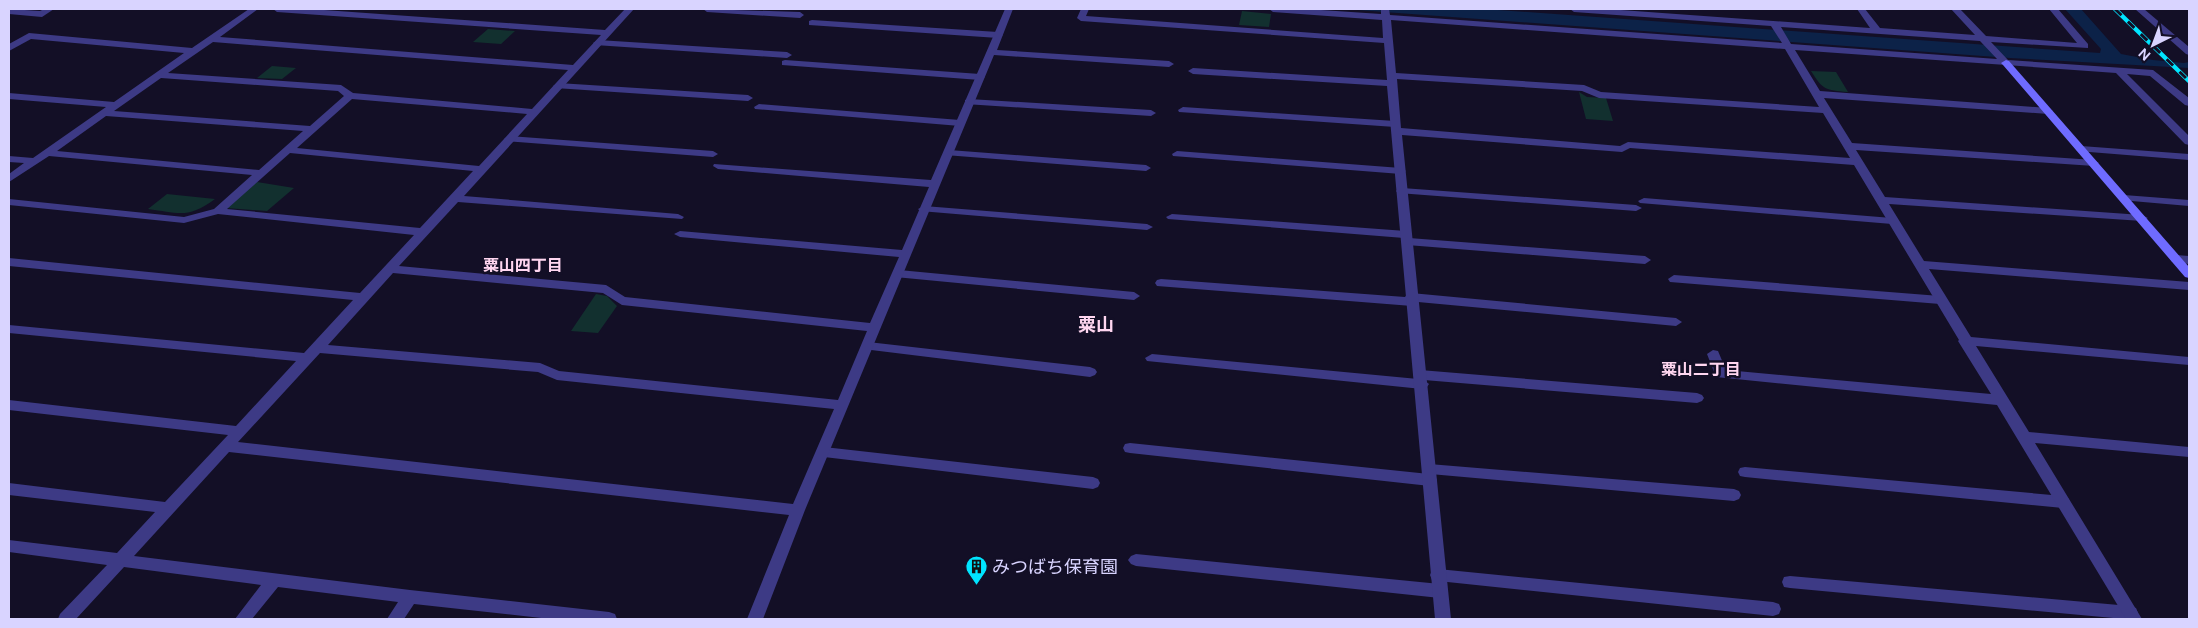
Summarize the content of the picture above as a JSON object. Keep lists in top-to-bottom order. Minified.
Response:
{"districts":["粟山四丁目","粟山","粟山二丁目"],"places":{"building":["みつばち保育園"]},"north":"bottom left"}
